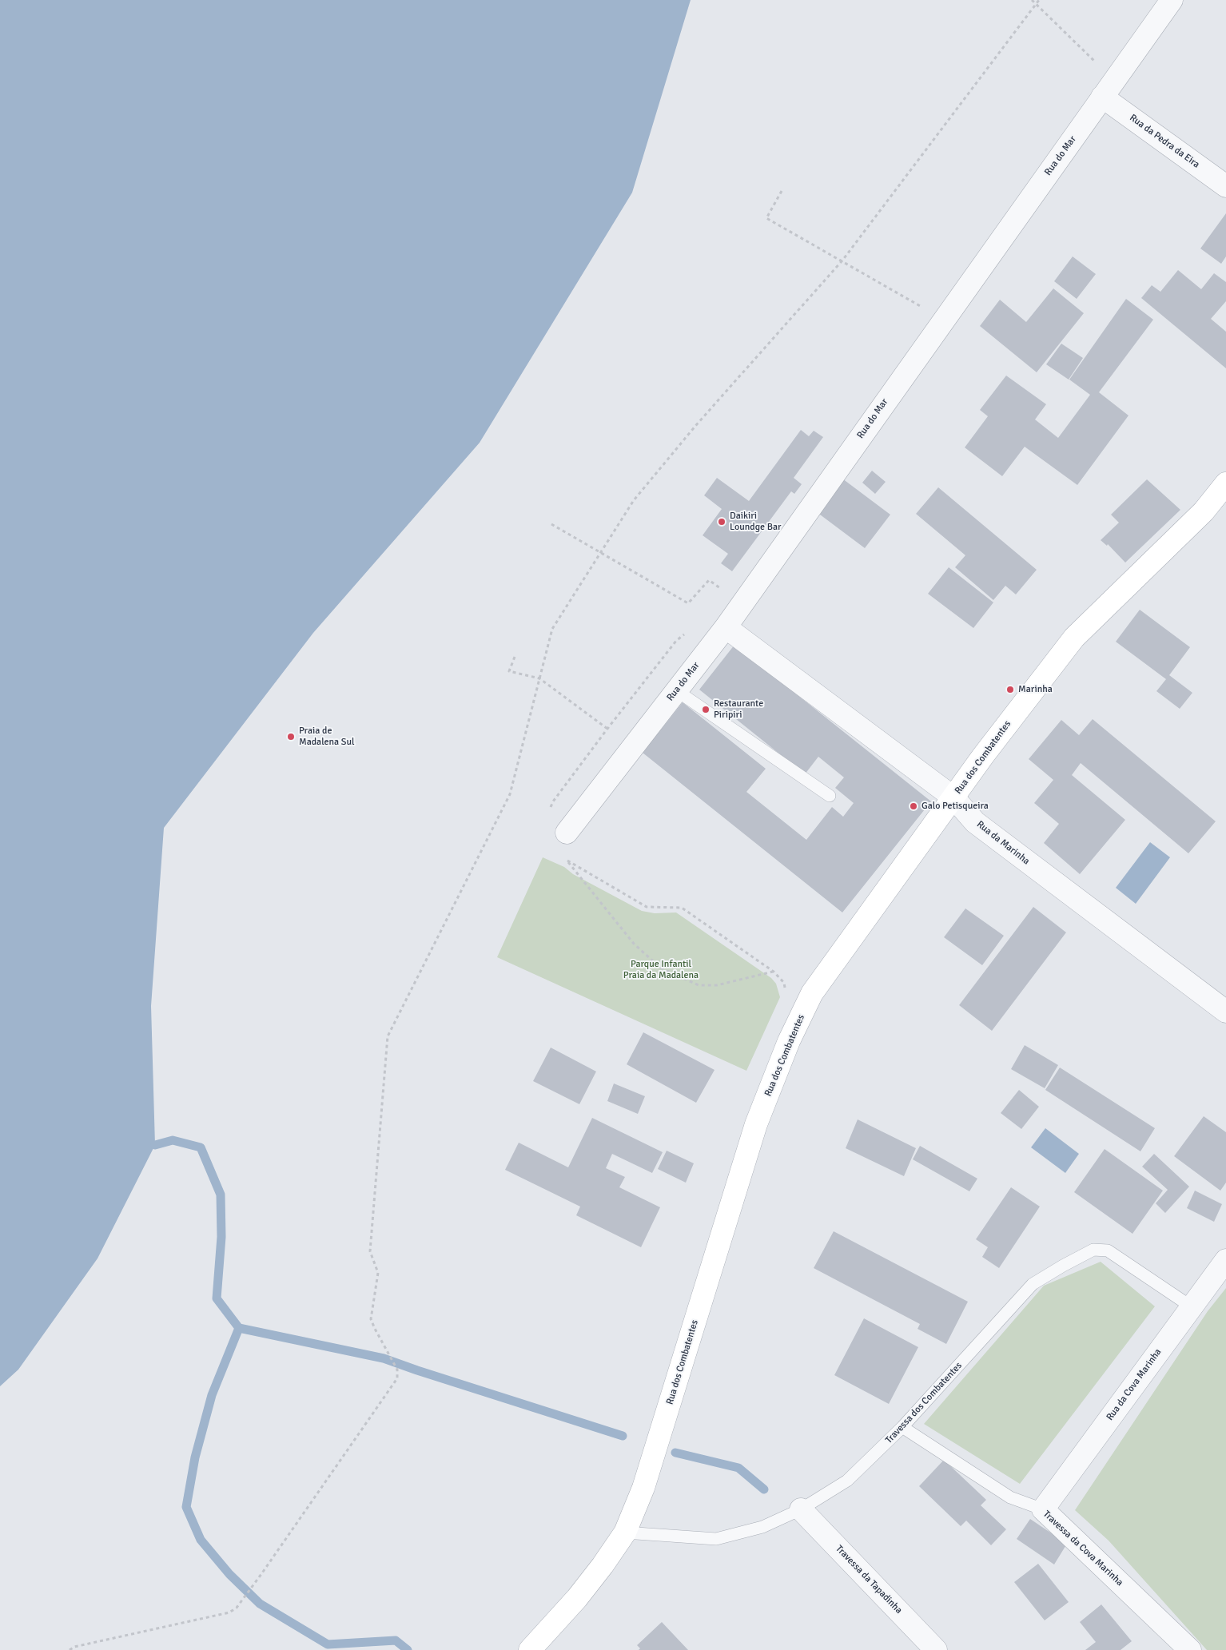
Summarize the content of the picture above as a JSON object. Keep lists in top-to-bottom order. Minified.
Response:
{"streets":{"main road":["Rua dos Combatentes"],"street":["Rua da Pedra da Eira","Rua do Mar","Rua da Marinha","Rua da Cova Marinha","Travessa da Cova Marinha","Travessa da Tapadinha"],"lane":["Travessa dos Combatentes"]},"crossings":[["Rua da Pedra da Eira","Rua do Mar"],["Rua do Mar","Rua da Marinha"],["Rua dos Combatentes","Rua da Marinha"],["Rua dos Combatentes","Travessa dos Combatentes"],["Rua da Cova Marinha","Travessa dos Combatentes"],["Rua da Cova Marinha","Travessa da Cova Marinha"],["Travessa dos Combatentes","Travessa da Cova Marinha"],["Travessa dos Combatentes","Travessa da Tapadinha"]],"parks":["Parque Infantil Praia da Madalena"],"places":["Daikiri Loundge Bar","Marinha","Restaurante Piripiri","Praia de Madalena Sul","Galo Petisqueira"]}
